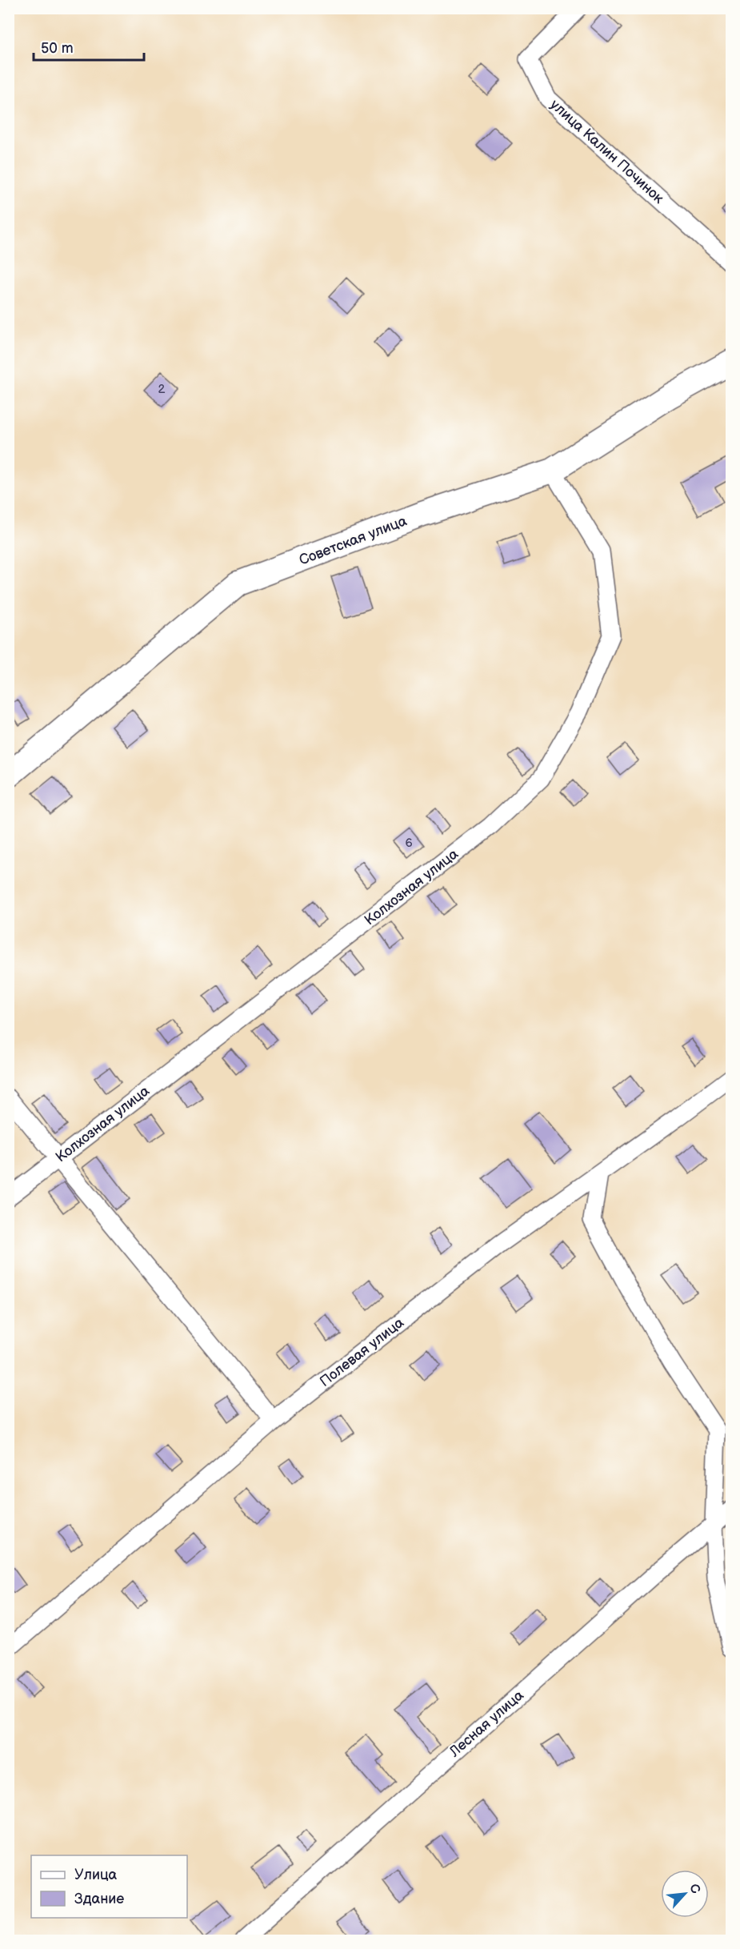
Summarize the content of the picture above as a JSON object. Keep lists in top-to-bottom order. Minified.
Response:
{"streets":{"street":["улица Калин Починок","Советская улица","Колхозная улица","Полевая улица","Лесная улица"]},"crossings":[["Советская улица","Колхозная улица"]],"house_numbers":["2","6"],"legend":["Улица","Здание"],"scale_bar":"50 m","north":"top right"}
